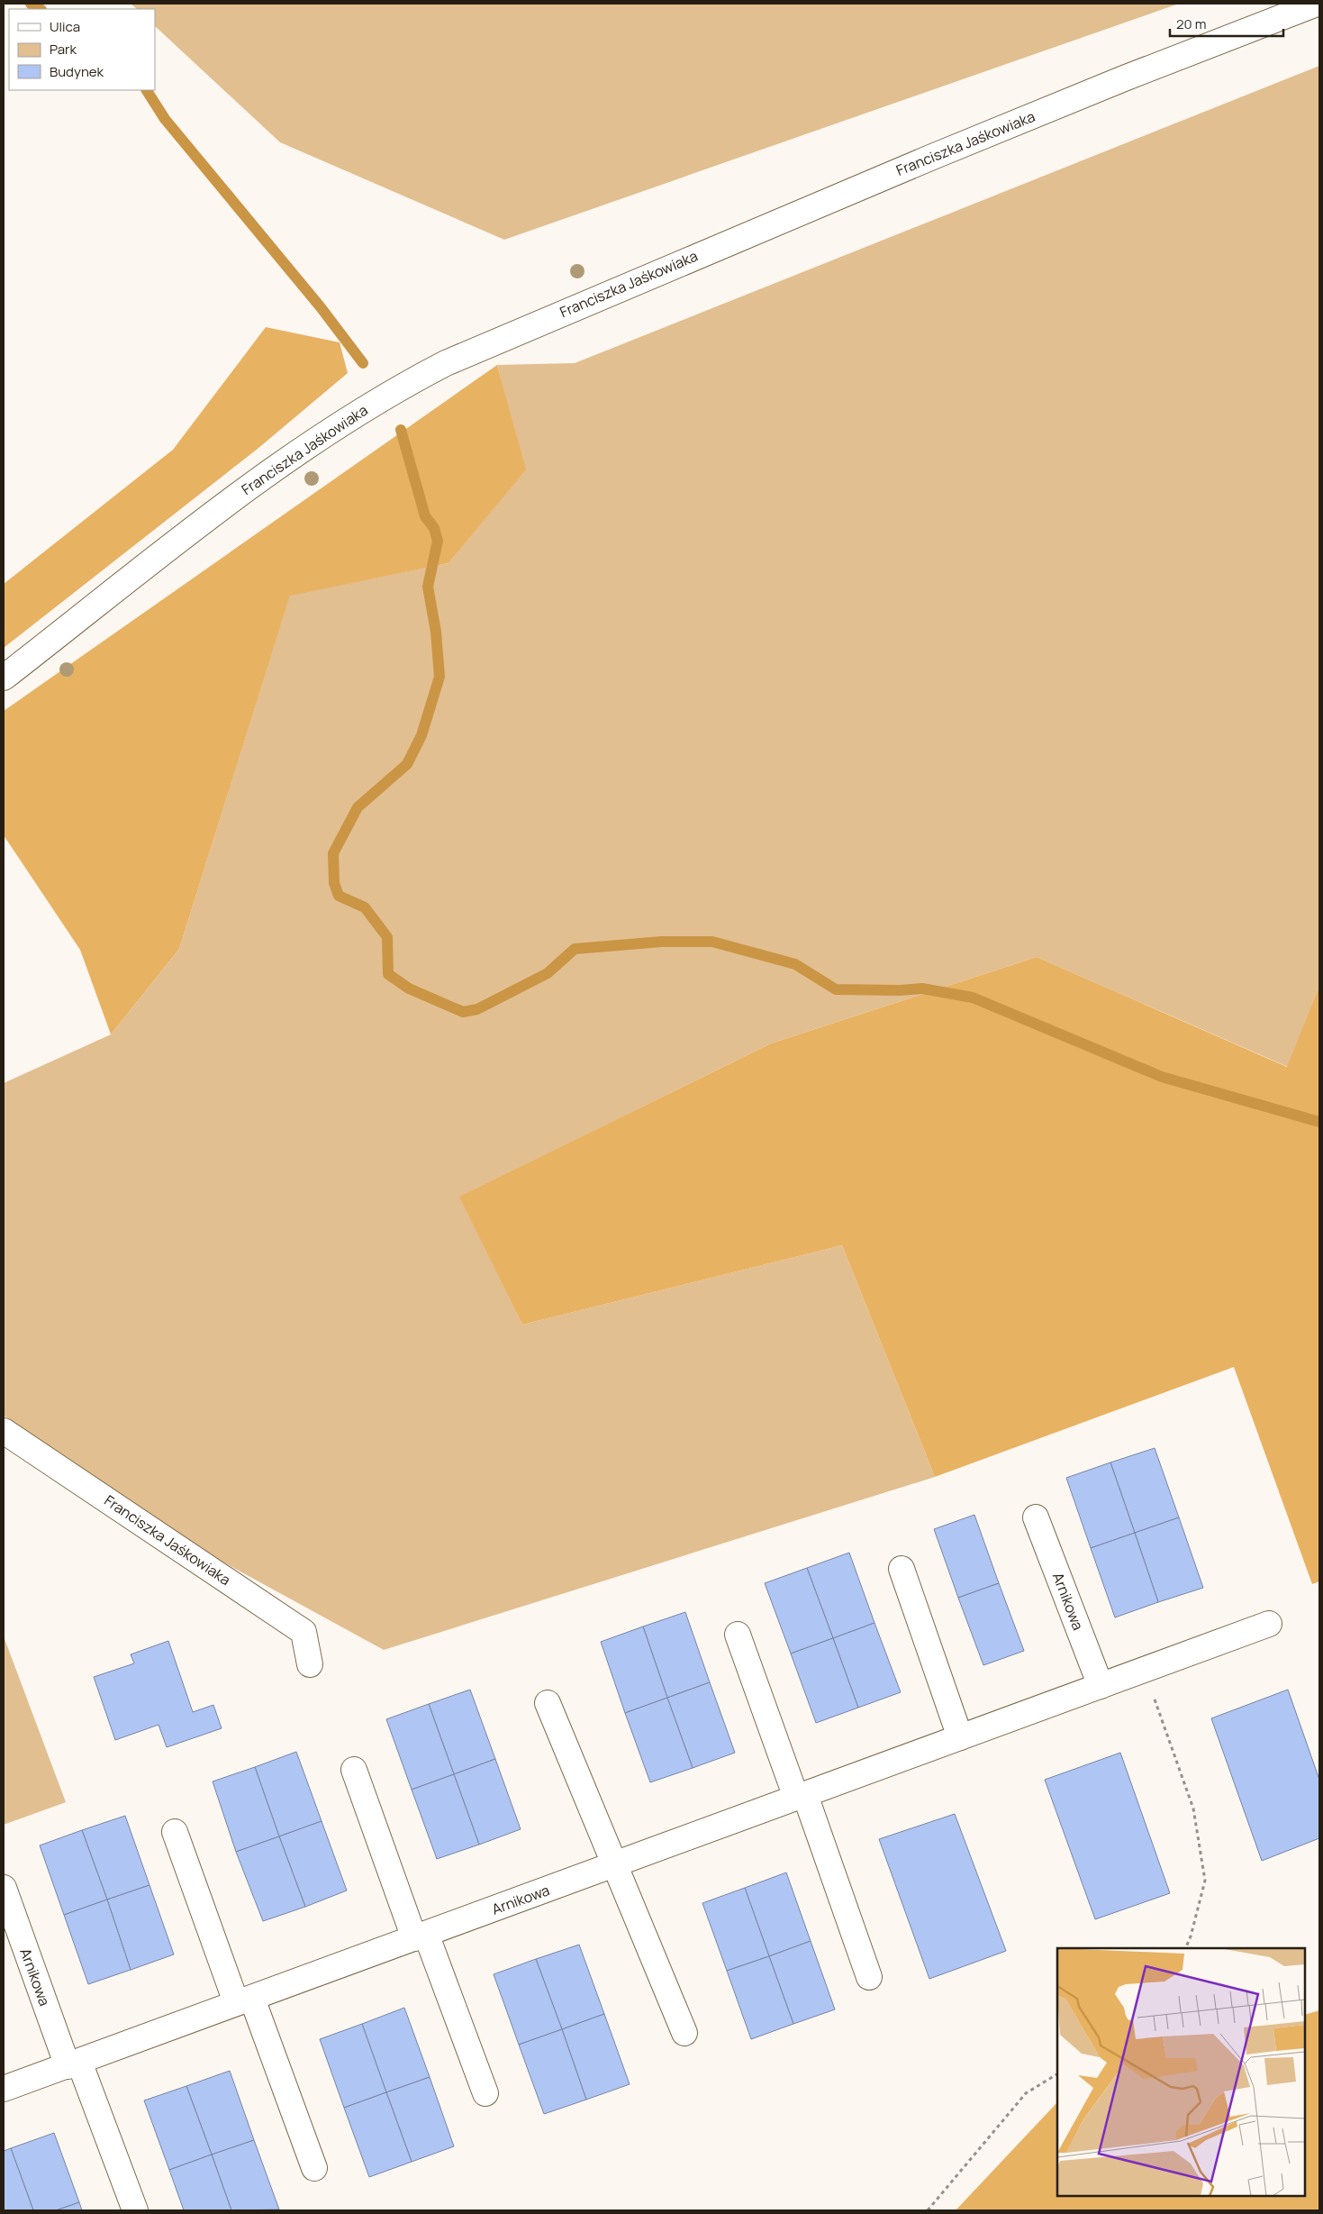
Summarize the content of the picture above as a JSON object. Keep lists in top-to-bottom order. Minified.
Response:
{"streets":{"street":["Franciszka Jaśkowiaka","Arnikowa"]},"legend":["Ulica","Park","Budynek"],"scale_bar":"20 m"}
